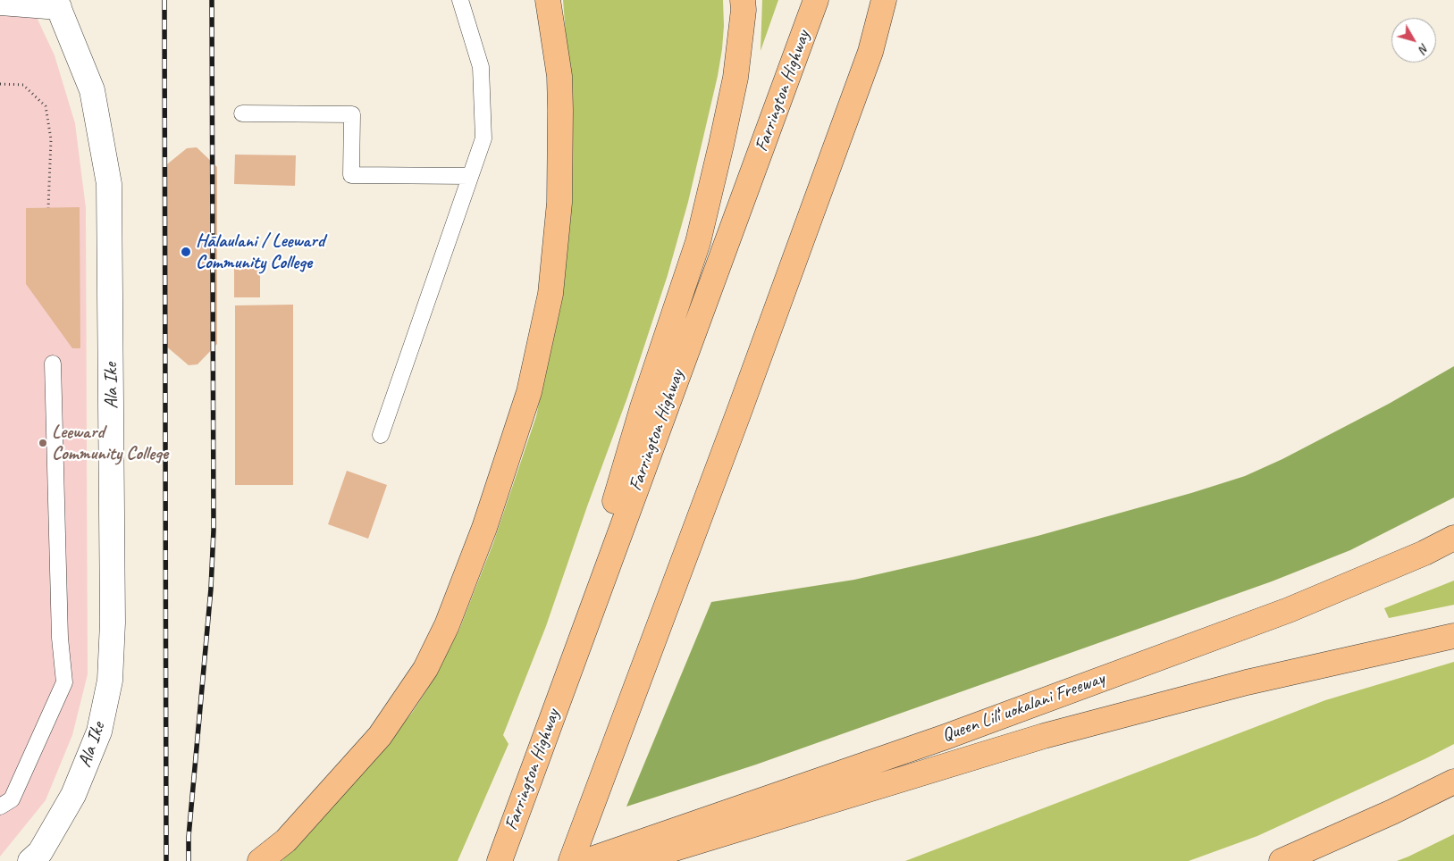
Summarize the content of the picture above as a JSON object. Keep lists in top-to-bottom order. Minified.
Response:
{"streets":{"main road":["Farrington Highway","Queen Liliʻuokalani Freeway"],"street":["Ala Ike"]},"places":["Hālaulani / Leeward Community College","Leeward Community College"],"north":"bottom right"}
